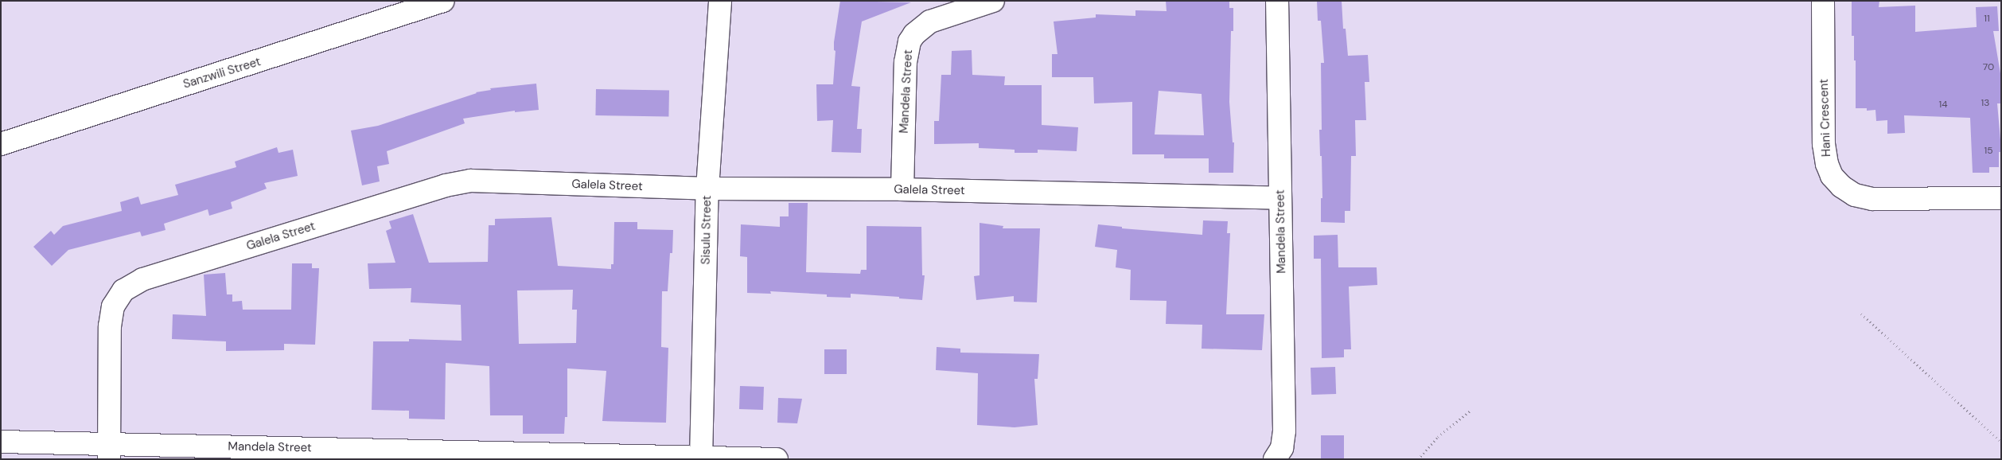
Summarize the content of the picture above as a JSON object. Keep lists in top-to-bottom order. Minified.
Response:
{"streets":{"street":["Sanzwili Street","Mandela Street","Hani Crescent","Galela Street","Sisulu Street"]},"crossings":[["Mandela Street","Galela Street"],["Mandela Street","Sisulu Street"],["Galela Street","Sisulu Street"]],"house_numbers":["11","70","13","14","15"]}
